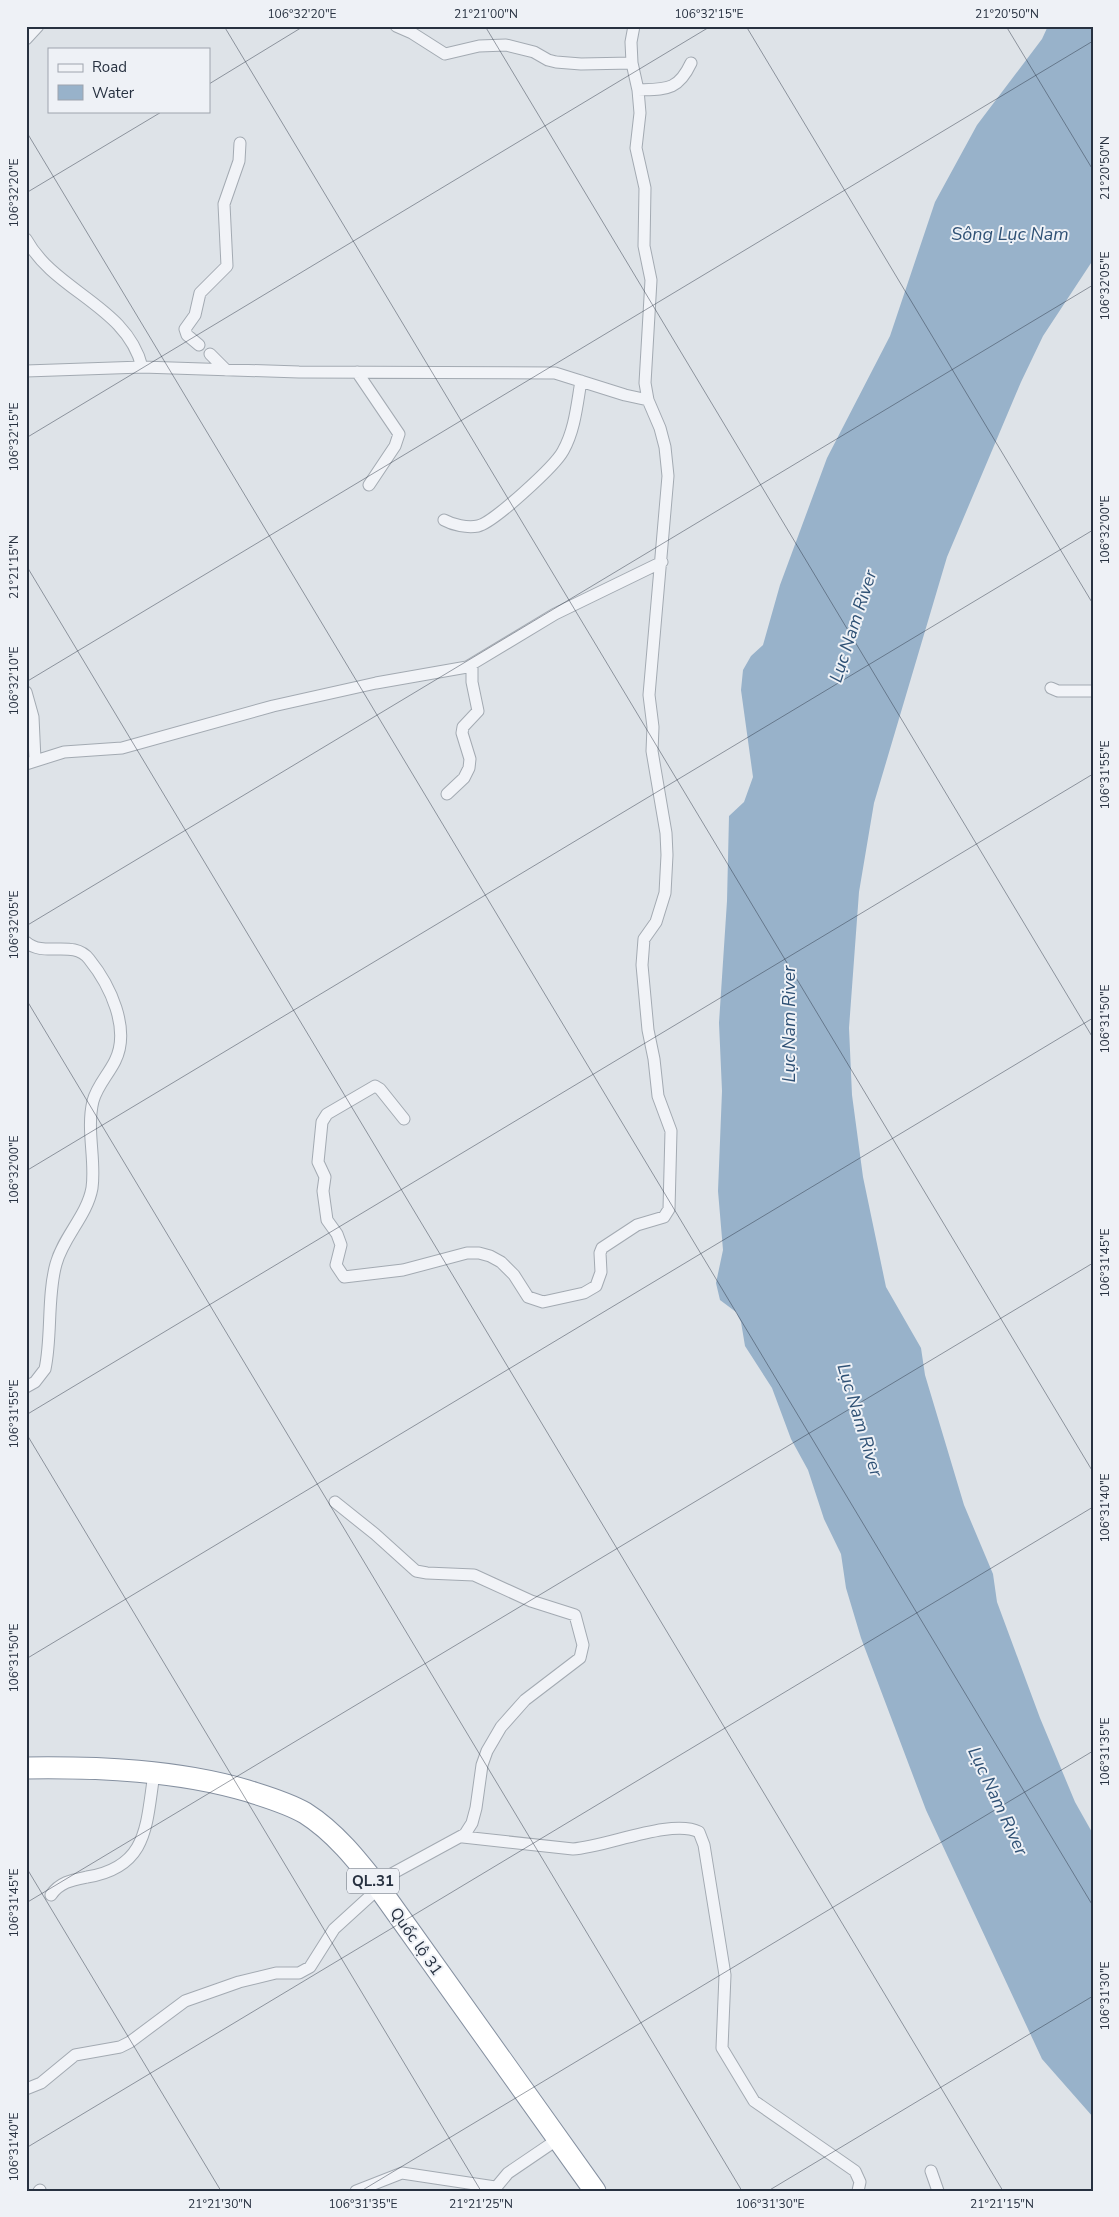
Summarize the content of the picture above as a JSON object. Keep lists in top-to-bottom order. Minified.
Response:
{"streets":{"highway":["QL.31","Quốc lộ 31"]},"water":["Sông Lục Nam","Lục Nam River"],"legend":["Road","Water"],"coordinates":["106°32'20\"E","21°21'00\"N","106°32'15\"E","21°20'50\"N","106°32'05\"E","106°32'00\"E","21°21'15\"N","106°32'10\"E","106°31'55\"E","106°31'50\"E","106°31'45\"E","106°31'40\"E","106°31'35\"E","106°31'30\"E","21°21'30\"N","21°21'25\"N"]}
